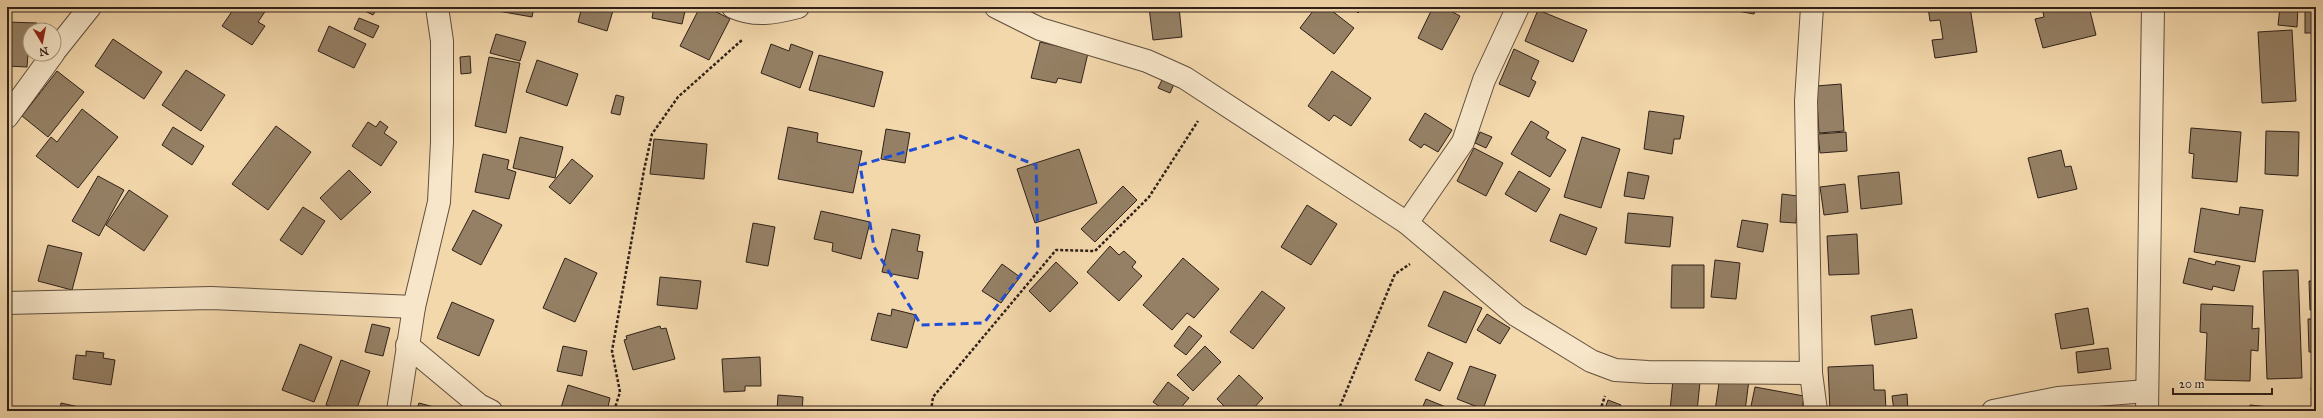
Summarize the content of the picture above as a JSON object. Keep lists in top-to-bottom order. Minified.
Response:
{"scale_bar":"20 m","north":"bottom"}
